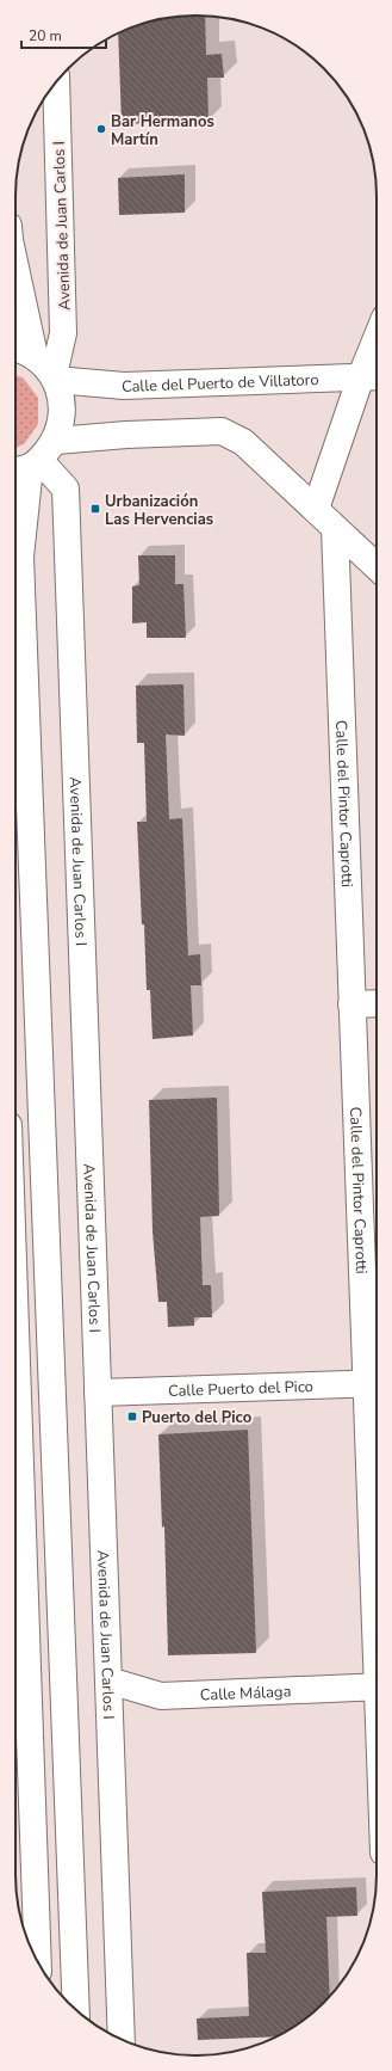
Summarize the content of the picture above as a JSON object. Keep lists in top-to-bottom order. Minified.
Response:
{"streets":{"main road":["Avenida de Juan Carlos I","Calle del Puerto de Villatoro","Calle del Pintor Caprotti","Calle Puerto del Pico","Calle Málaga"]},"crossings":[["Avenida de Juan Carlos I","Calle del Puerto de Villatoro"],["Avenida de Juan Carlos I","Calle Puerto del Pico"],["Avenida de Juan Carlos I","Calle Málaga"],["Calle del Pintor Caprotti","Calle Puerto del Pico"]],"places":{"other":["Bar Hermanos Martín"],"transit":["Urbanización Las Hervencias","Puerto del Pico"]},"scale_bar":"20 m"}
